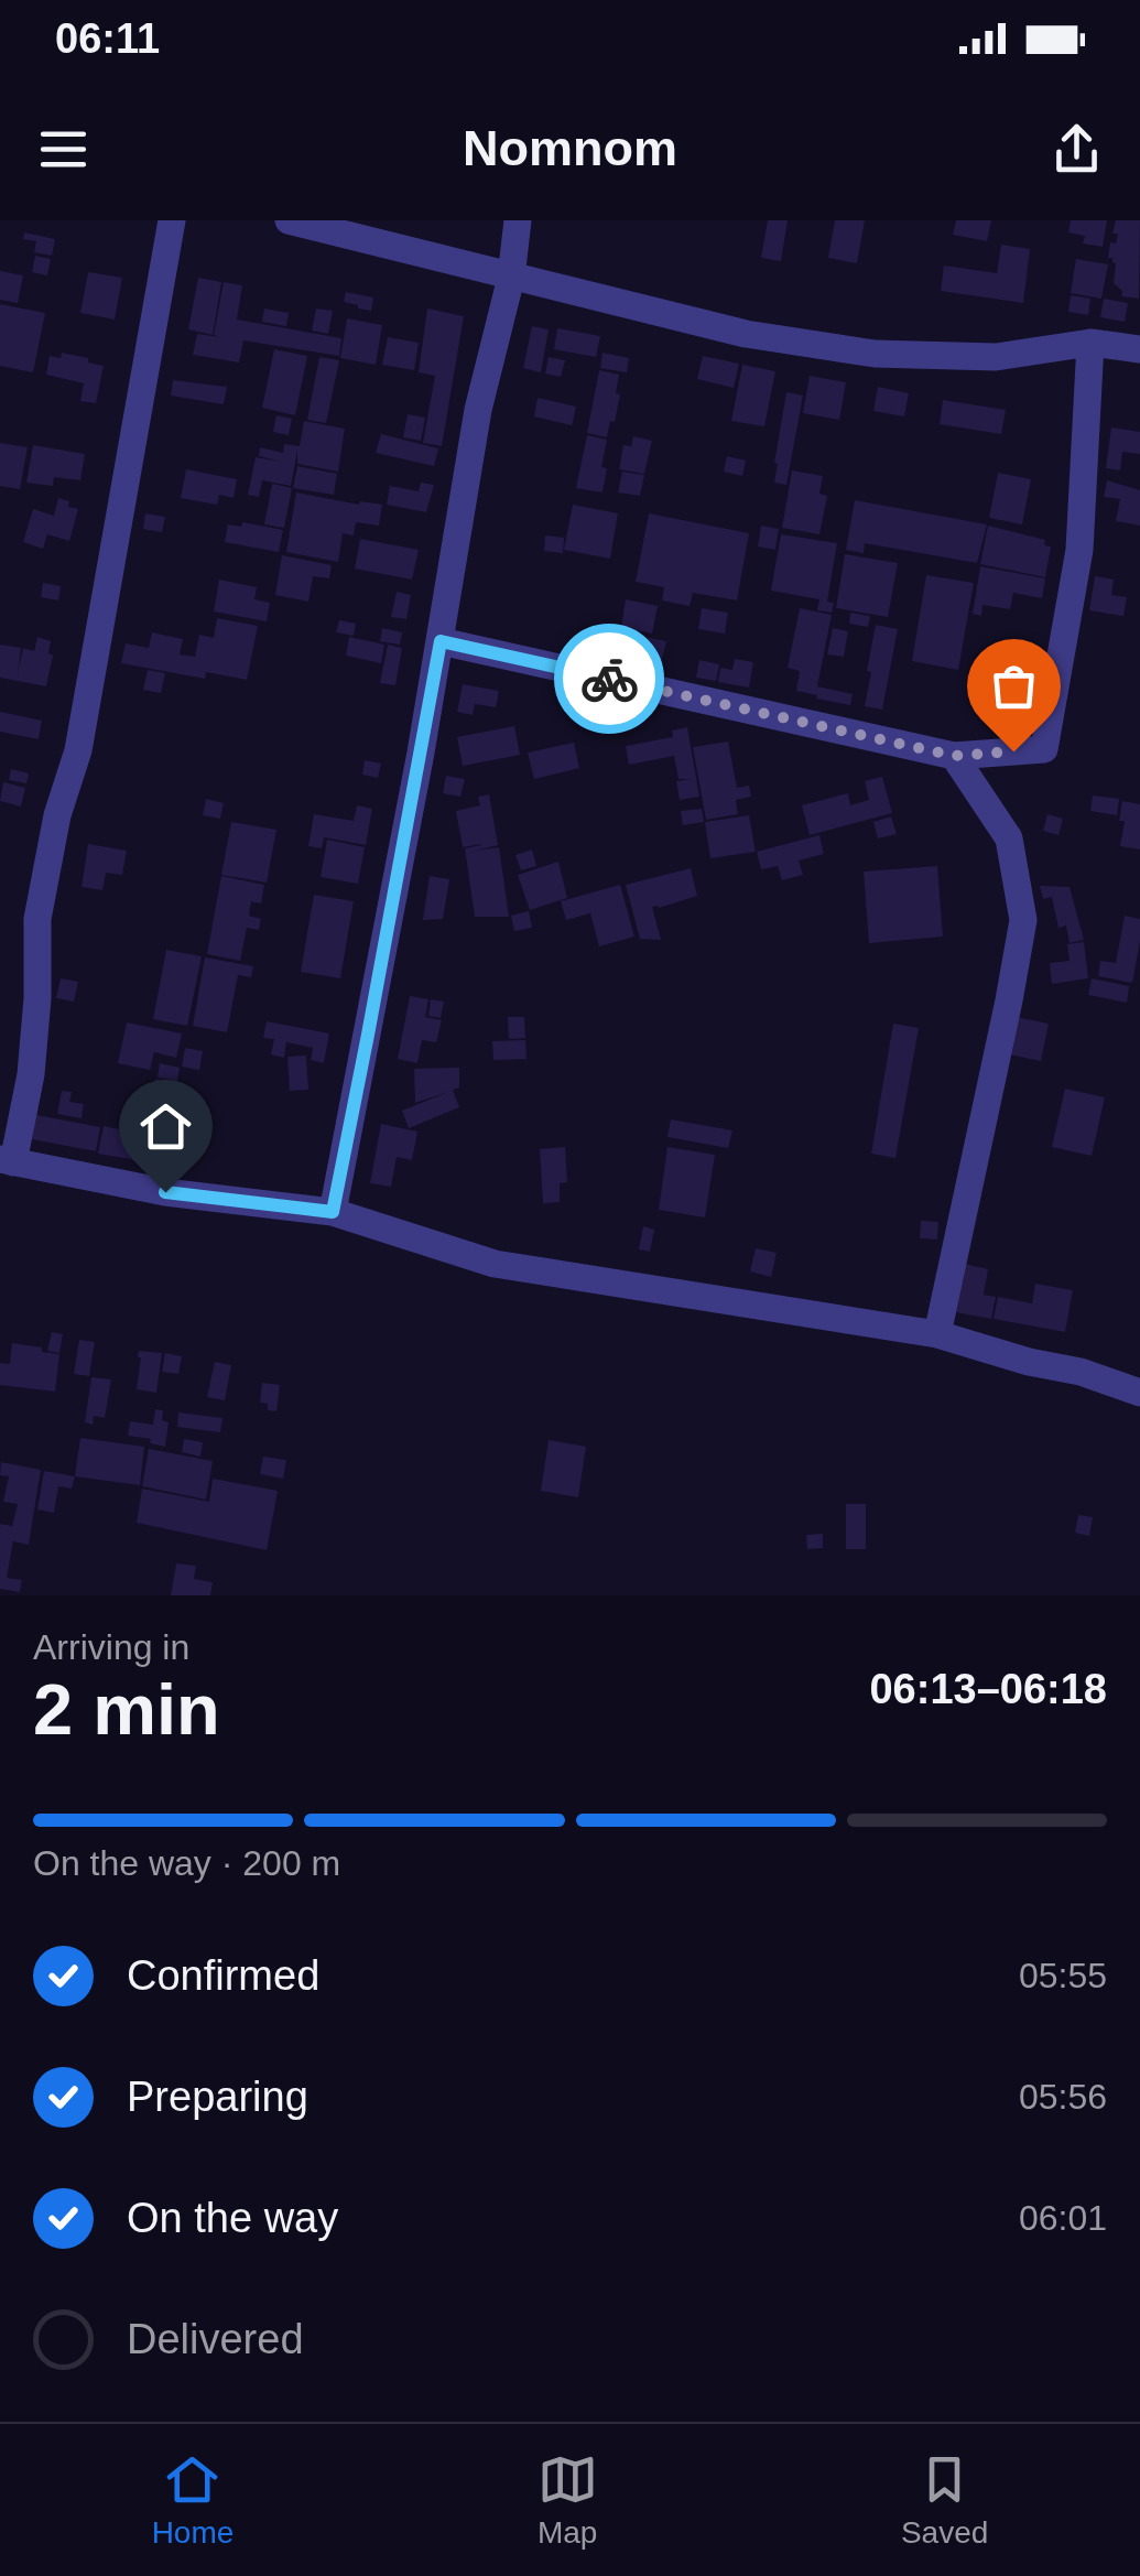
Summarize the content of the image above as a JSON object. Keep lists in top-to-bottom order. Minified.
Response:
{"page":{"status":"06:11","header":"Nomnom","heading":["2 min","Arriving in","06:13–06:18"],"bar":"On the way · 200 m","list":[["Confirmed","05:55"],["Preparing","05:56"],["On the way","06:01"],"Delivered"],"tabs":["Home","Map","Saved"]}}
